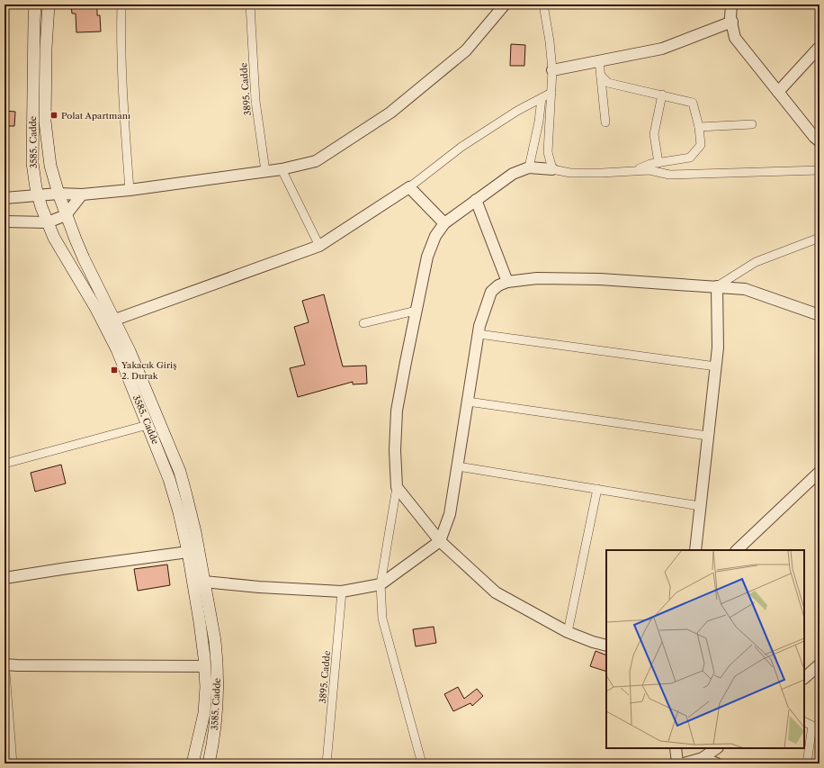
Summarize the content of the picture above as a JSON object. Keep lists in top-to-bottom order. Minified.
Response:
{"streets":{"main road":["3585. Cadde"],"street":["3895. Cadde"]},"places":{"transit":["Polat Apartmanı","Yakacık Giriş 2. Durak"]}}
